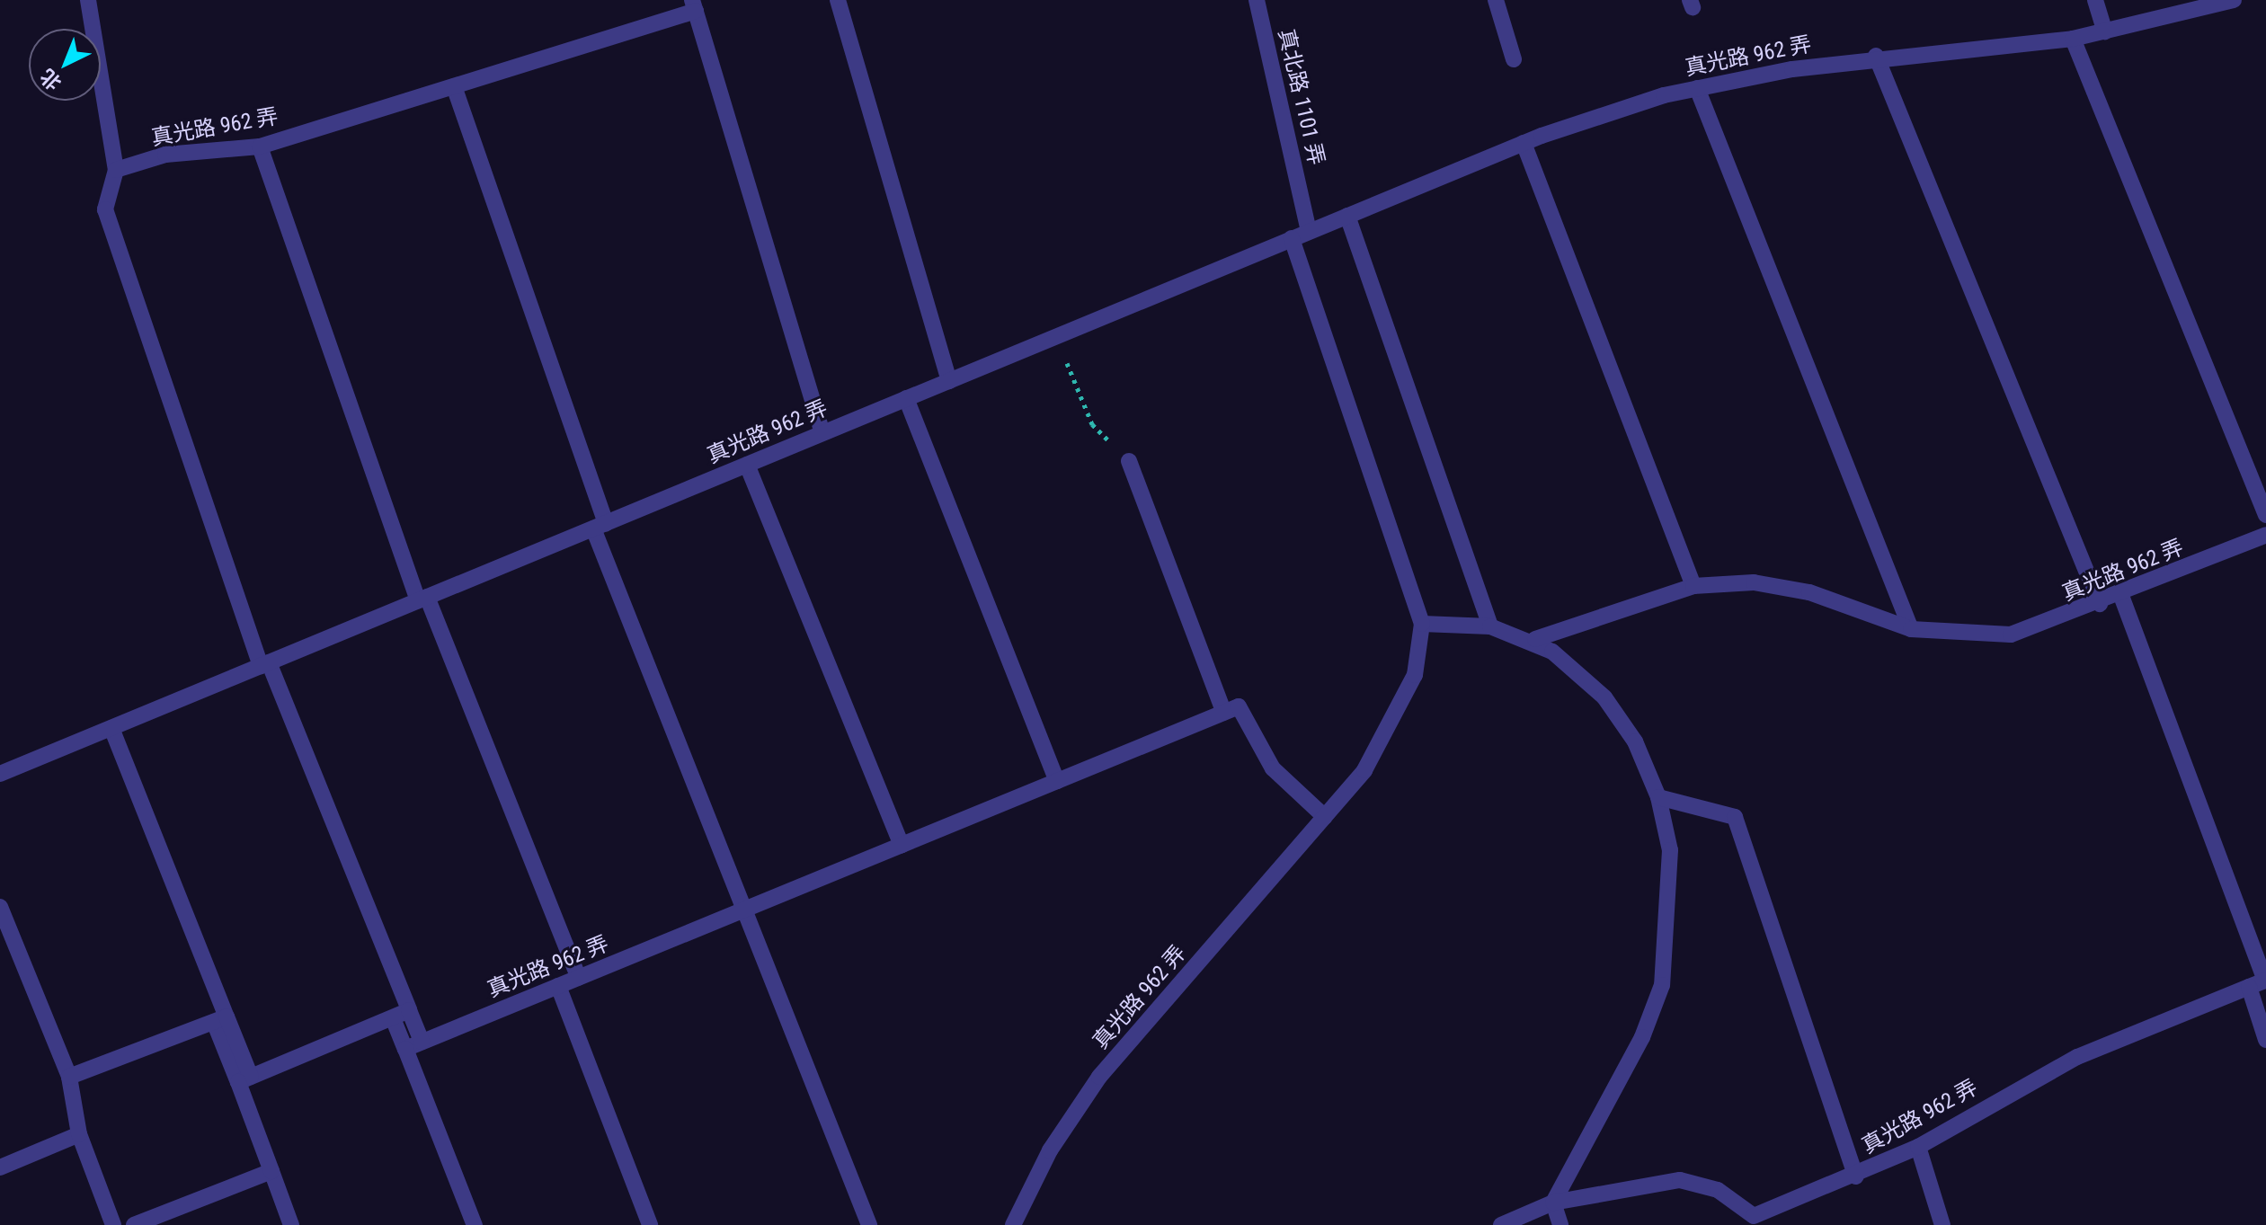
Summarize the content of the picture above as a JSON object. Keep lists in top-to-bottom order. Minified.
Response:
{"streets":{"lane":["真光路 962 弄","真北路 1101 弄"]},"crossings":[["真光路 962 弄","真北路 1101 弄"]],"north":"bottom left"}
